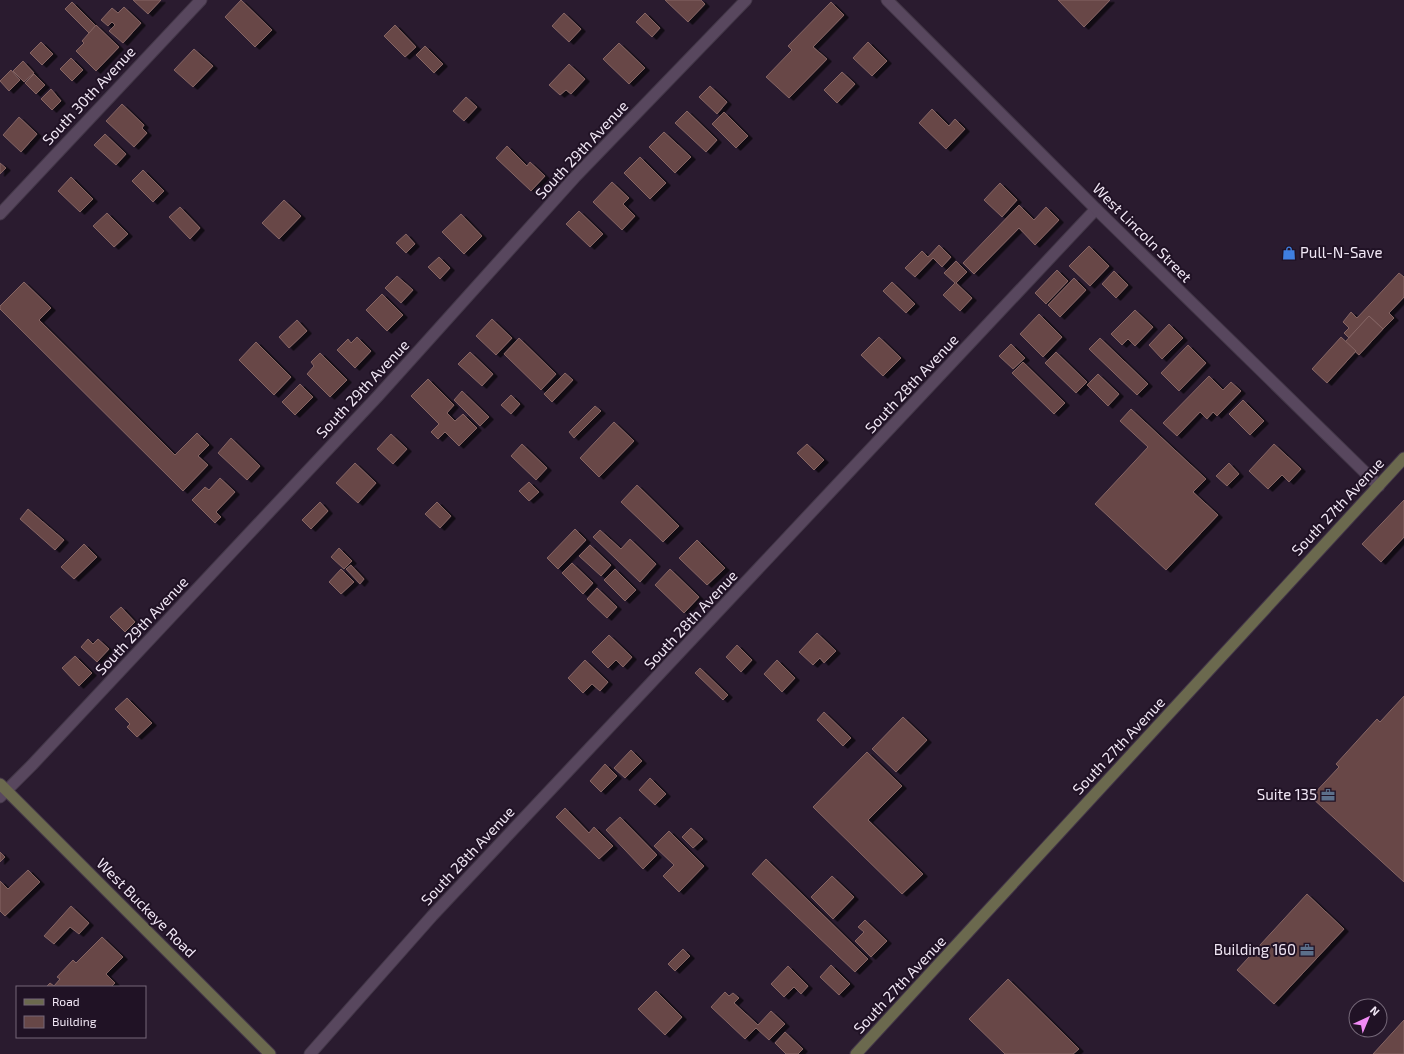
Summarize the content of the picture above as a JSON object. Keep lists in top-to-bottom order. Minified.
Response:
{"streets":{"main road":["South 27th Avenue","West Buckeye Road"],"street":["South 30th Avenue","South 29th Avenue","West Lincoln Street","South 28th Avenue"]},"crossings":[["South 29th Avenue","West Buckeye Road"],["West Lincoln Street","South 28th Avenue"],["West Lincoln Street","South 27th Avenue"]],"places":{"shop":["Pull-N-Save"],"office":["Suite 135","Building 160"]},"legend":["Road","Building"],"north":"top right"}
